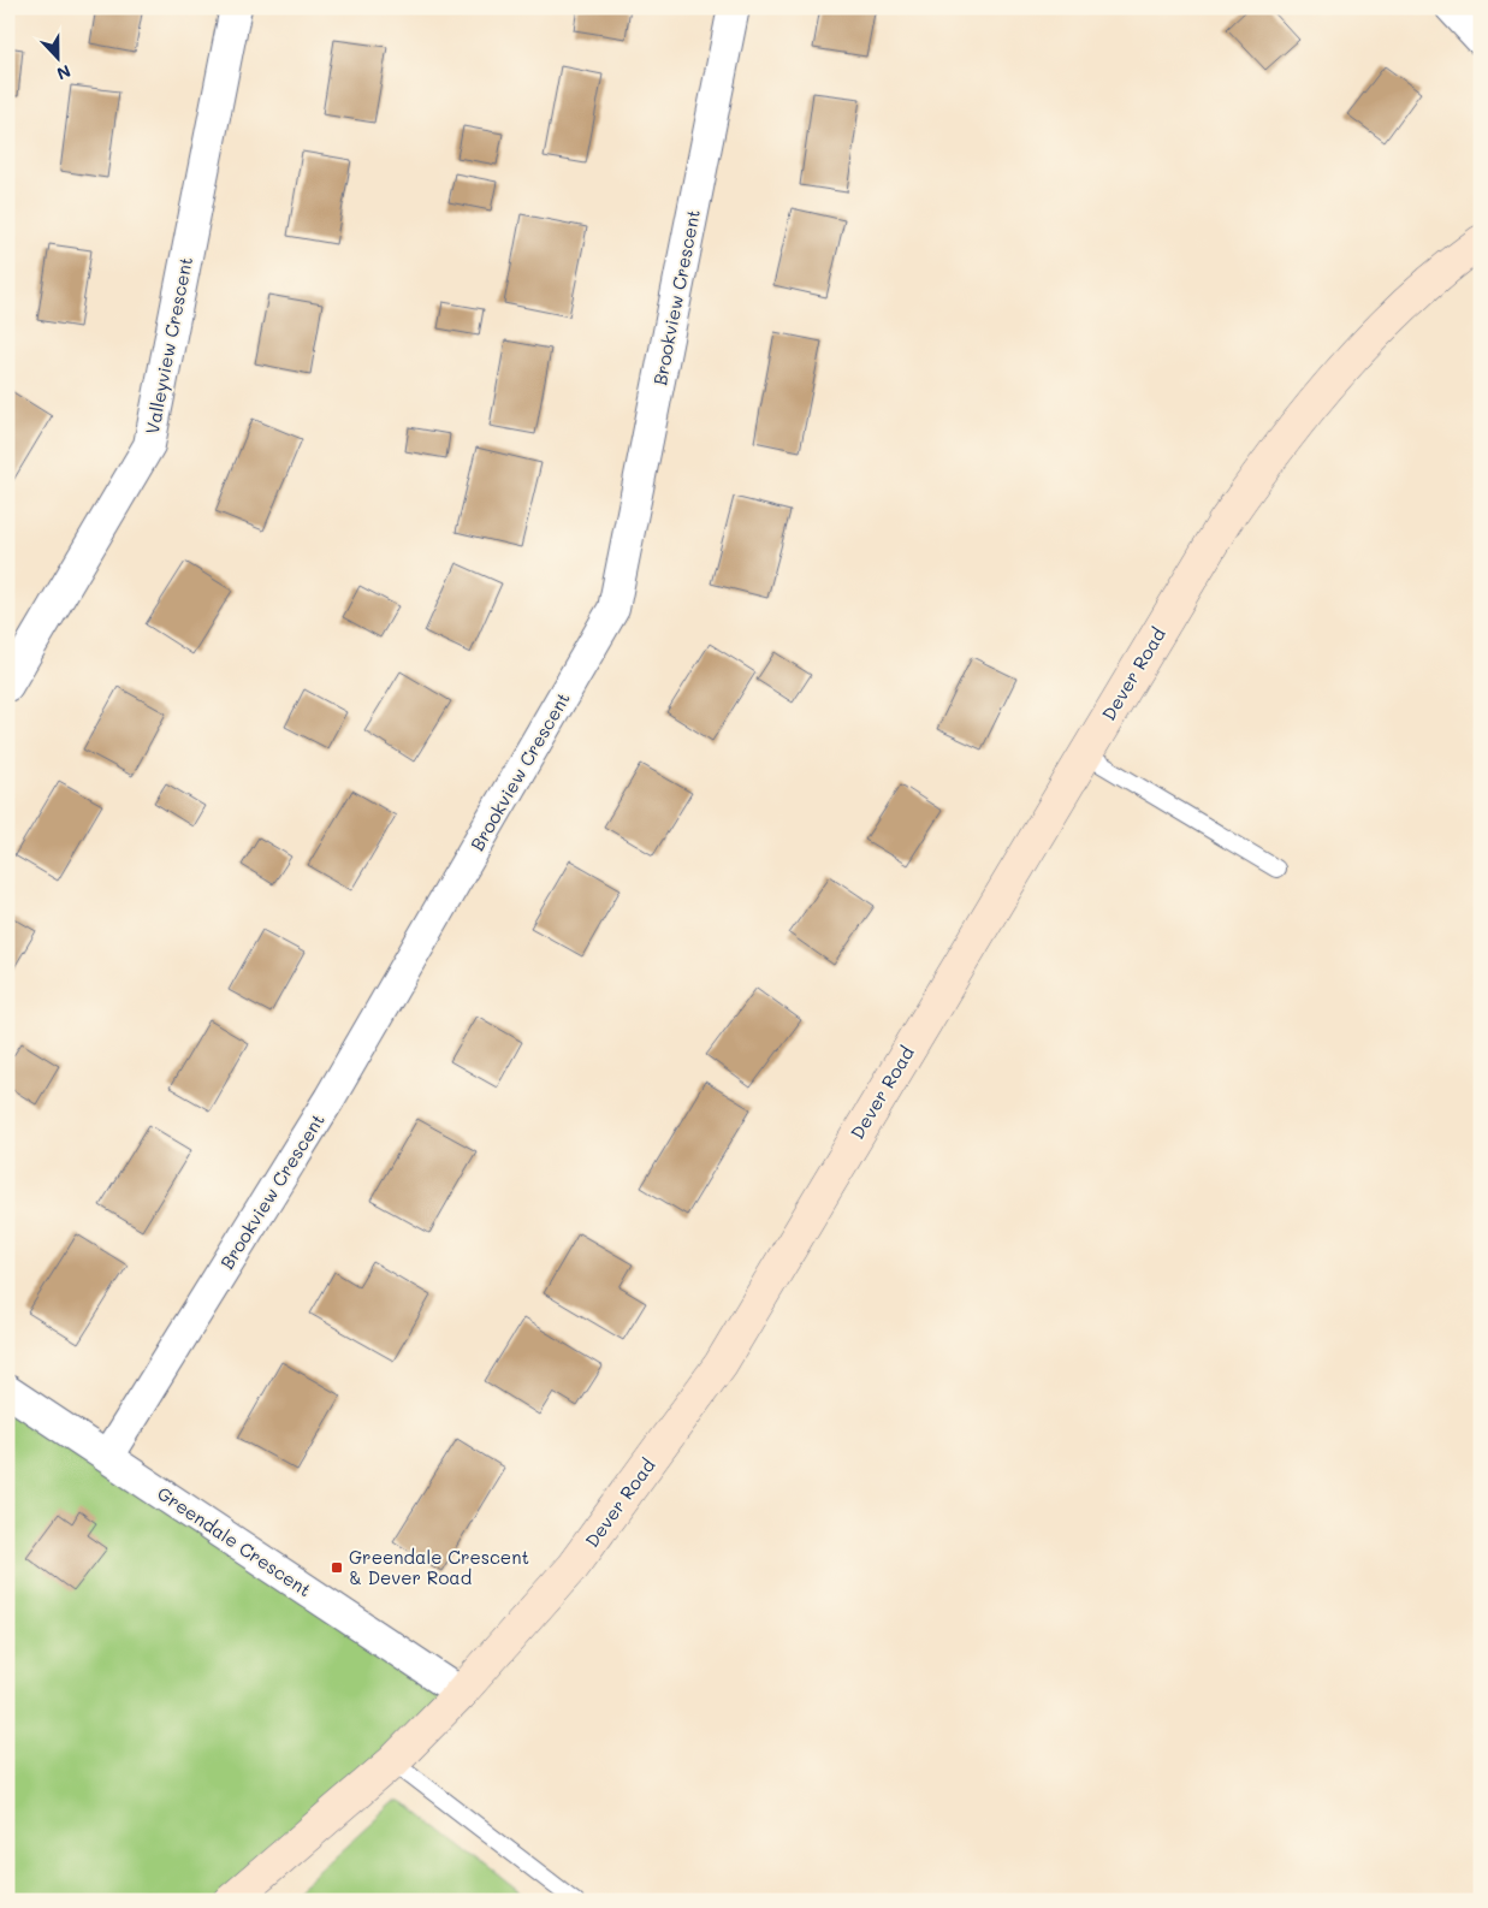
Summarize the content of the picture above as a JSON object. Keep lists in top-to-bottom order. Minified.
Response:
{"streets":{"main road":["Dever Road"],"street":["Brookview Crescent","Valleyview Crescent","Greendale Crescent"]},"crossings":[["Brookview Crescent","Greendale Crescent"],["Dever Road","Greendale Crescent"]],"places":{"transit":["Greendale Crescent & Dever Road"]},"north":"bottom"}
